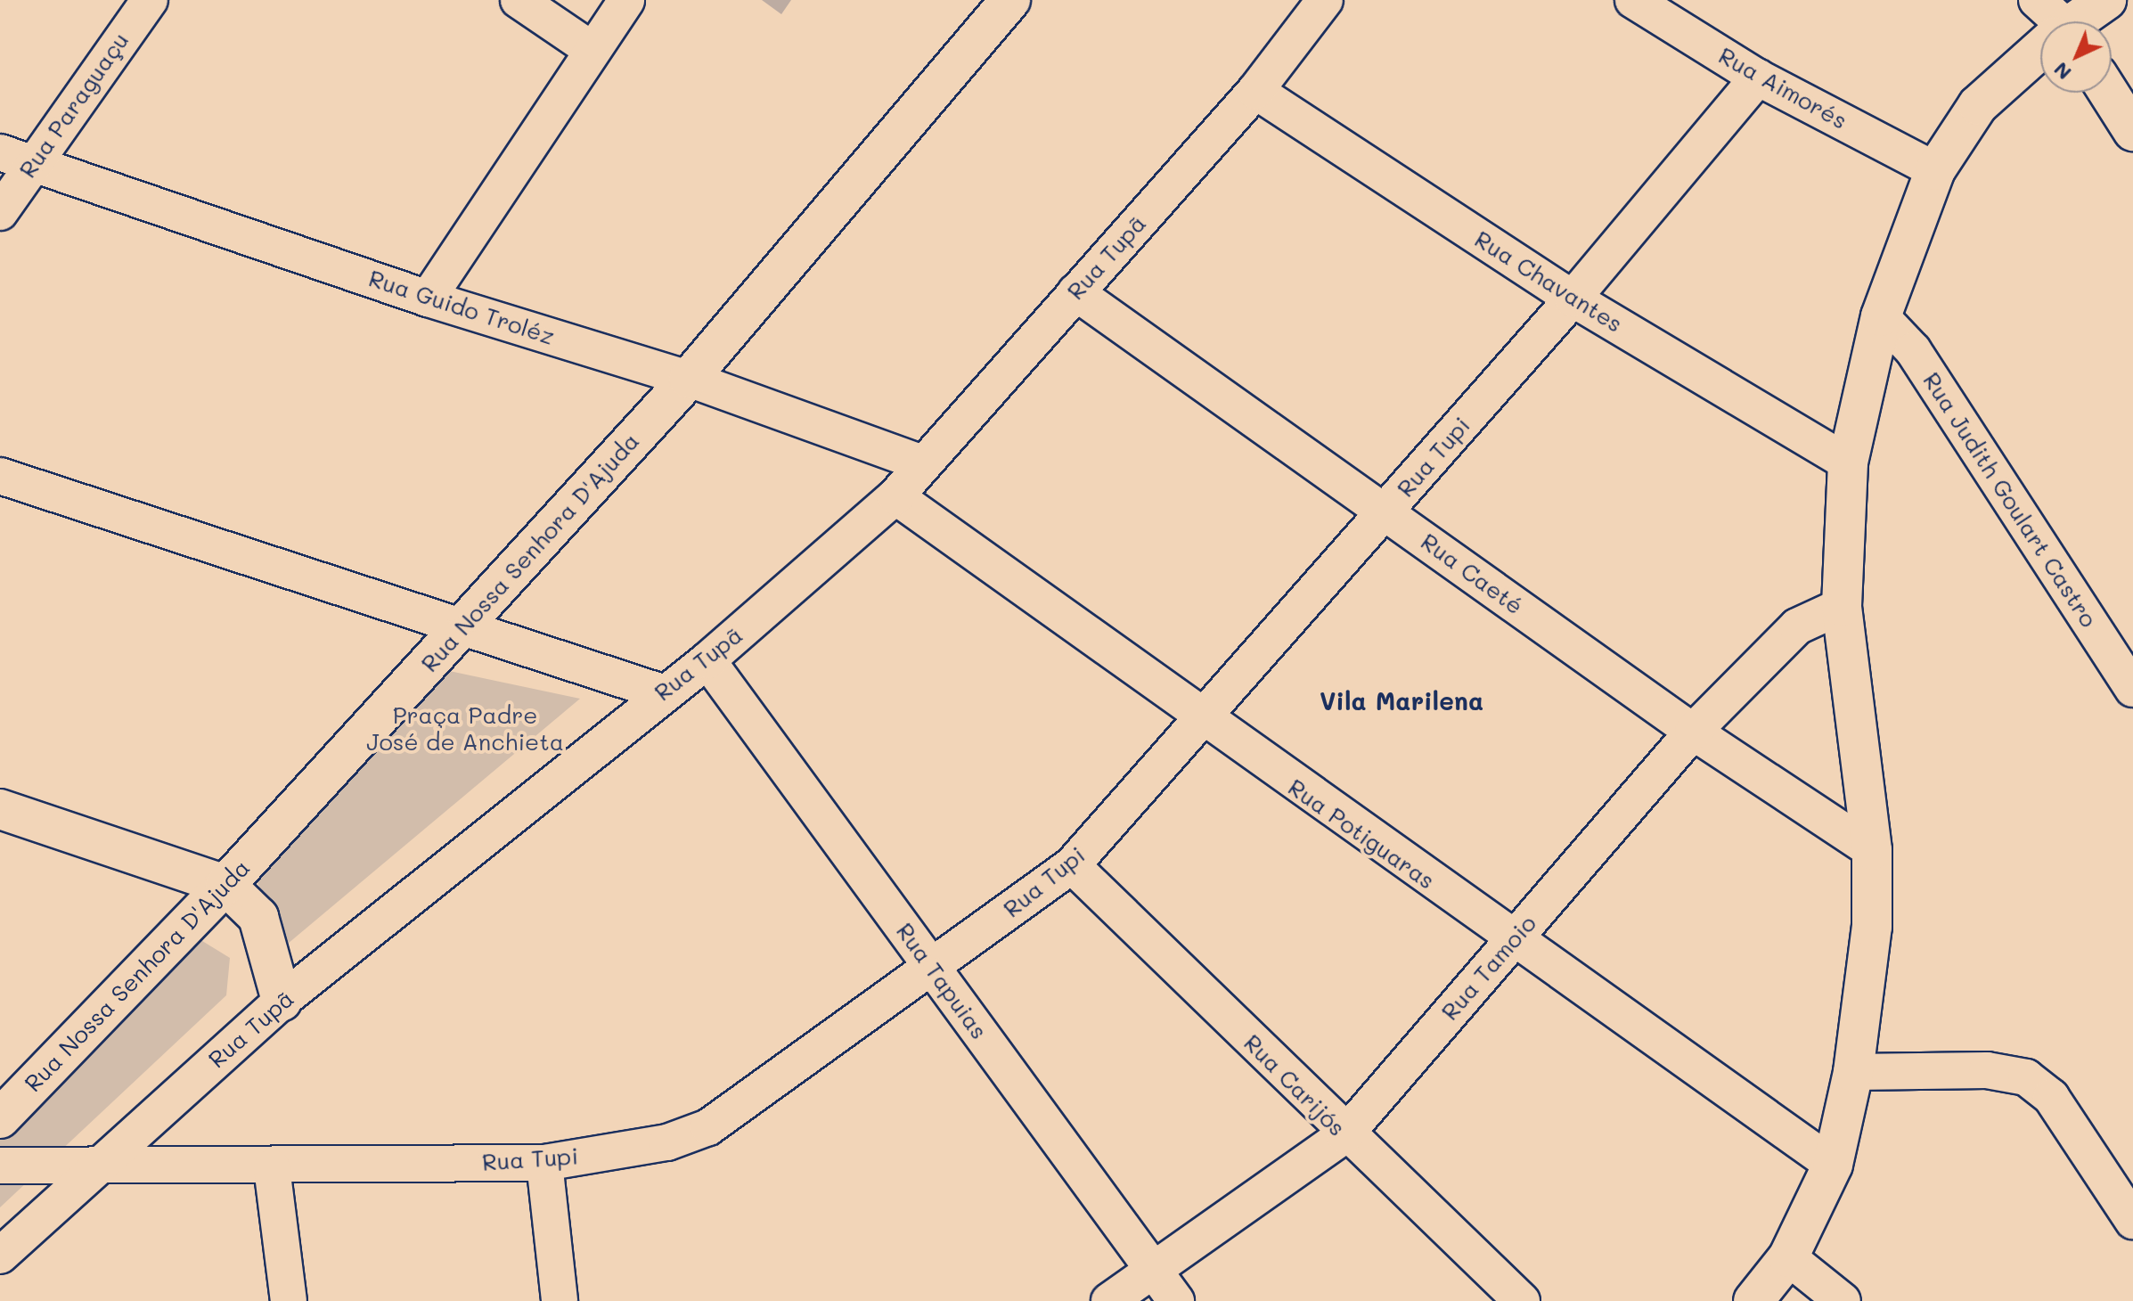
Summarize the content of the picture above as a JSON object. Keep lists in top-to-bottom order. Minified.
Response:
{"streets":{"street":["Rua Aimorés","Rua Paraguaçu","Rua Tupã","Rua Chavantes","Rua Guido Troléz","Rua Tupi","Rua Judith Goulart Castro","Rua Nossa Senhora D'Ajuda","Rua Caeté","Rua Potiguaras","Rua Tamoio","Rua Tapuias","Rua Carijós"]},"crossings":[["Rua Aimorés","Rua Tupi"],["Rua Paraguaçu","Rua Guido Troléz"],["Rua Tupã","Rua Chavantes"],["Rua Tupã","Rua Guido Troléz"],["Rua Tupã","Rua Tupi"],["Rua Tupã","Rua Caeté"],["Rua Tupã","Rua Potiguaras"],["Rua Tupã","Rua Tapuias"],["Rua Chavantes","Rua Tupi"],["Rua Guido Troléz","Rua Nossa Senhora D'Ajuda"],["Rua Tupi","Rua Caeté"],["Rua Tupi","Rua Potiguaras"],["Rua Tupi","Rua Tapuias"],["Rua Tupi","Rua Carijós"],["Rua Caeté","Rua Tamoio"],["Rua Potiguaras","Rua Tamoio"],["Rua Tamoio","Rua Tapuias"],["Rua Tamoio","Rua Carijós"]],"districts":["Vila Marilena"],"parks":["Praça Padre José de Anchieta"],"north":"bottom left"}
